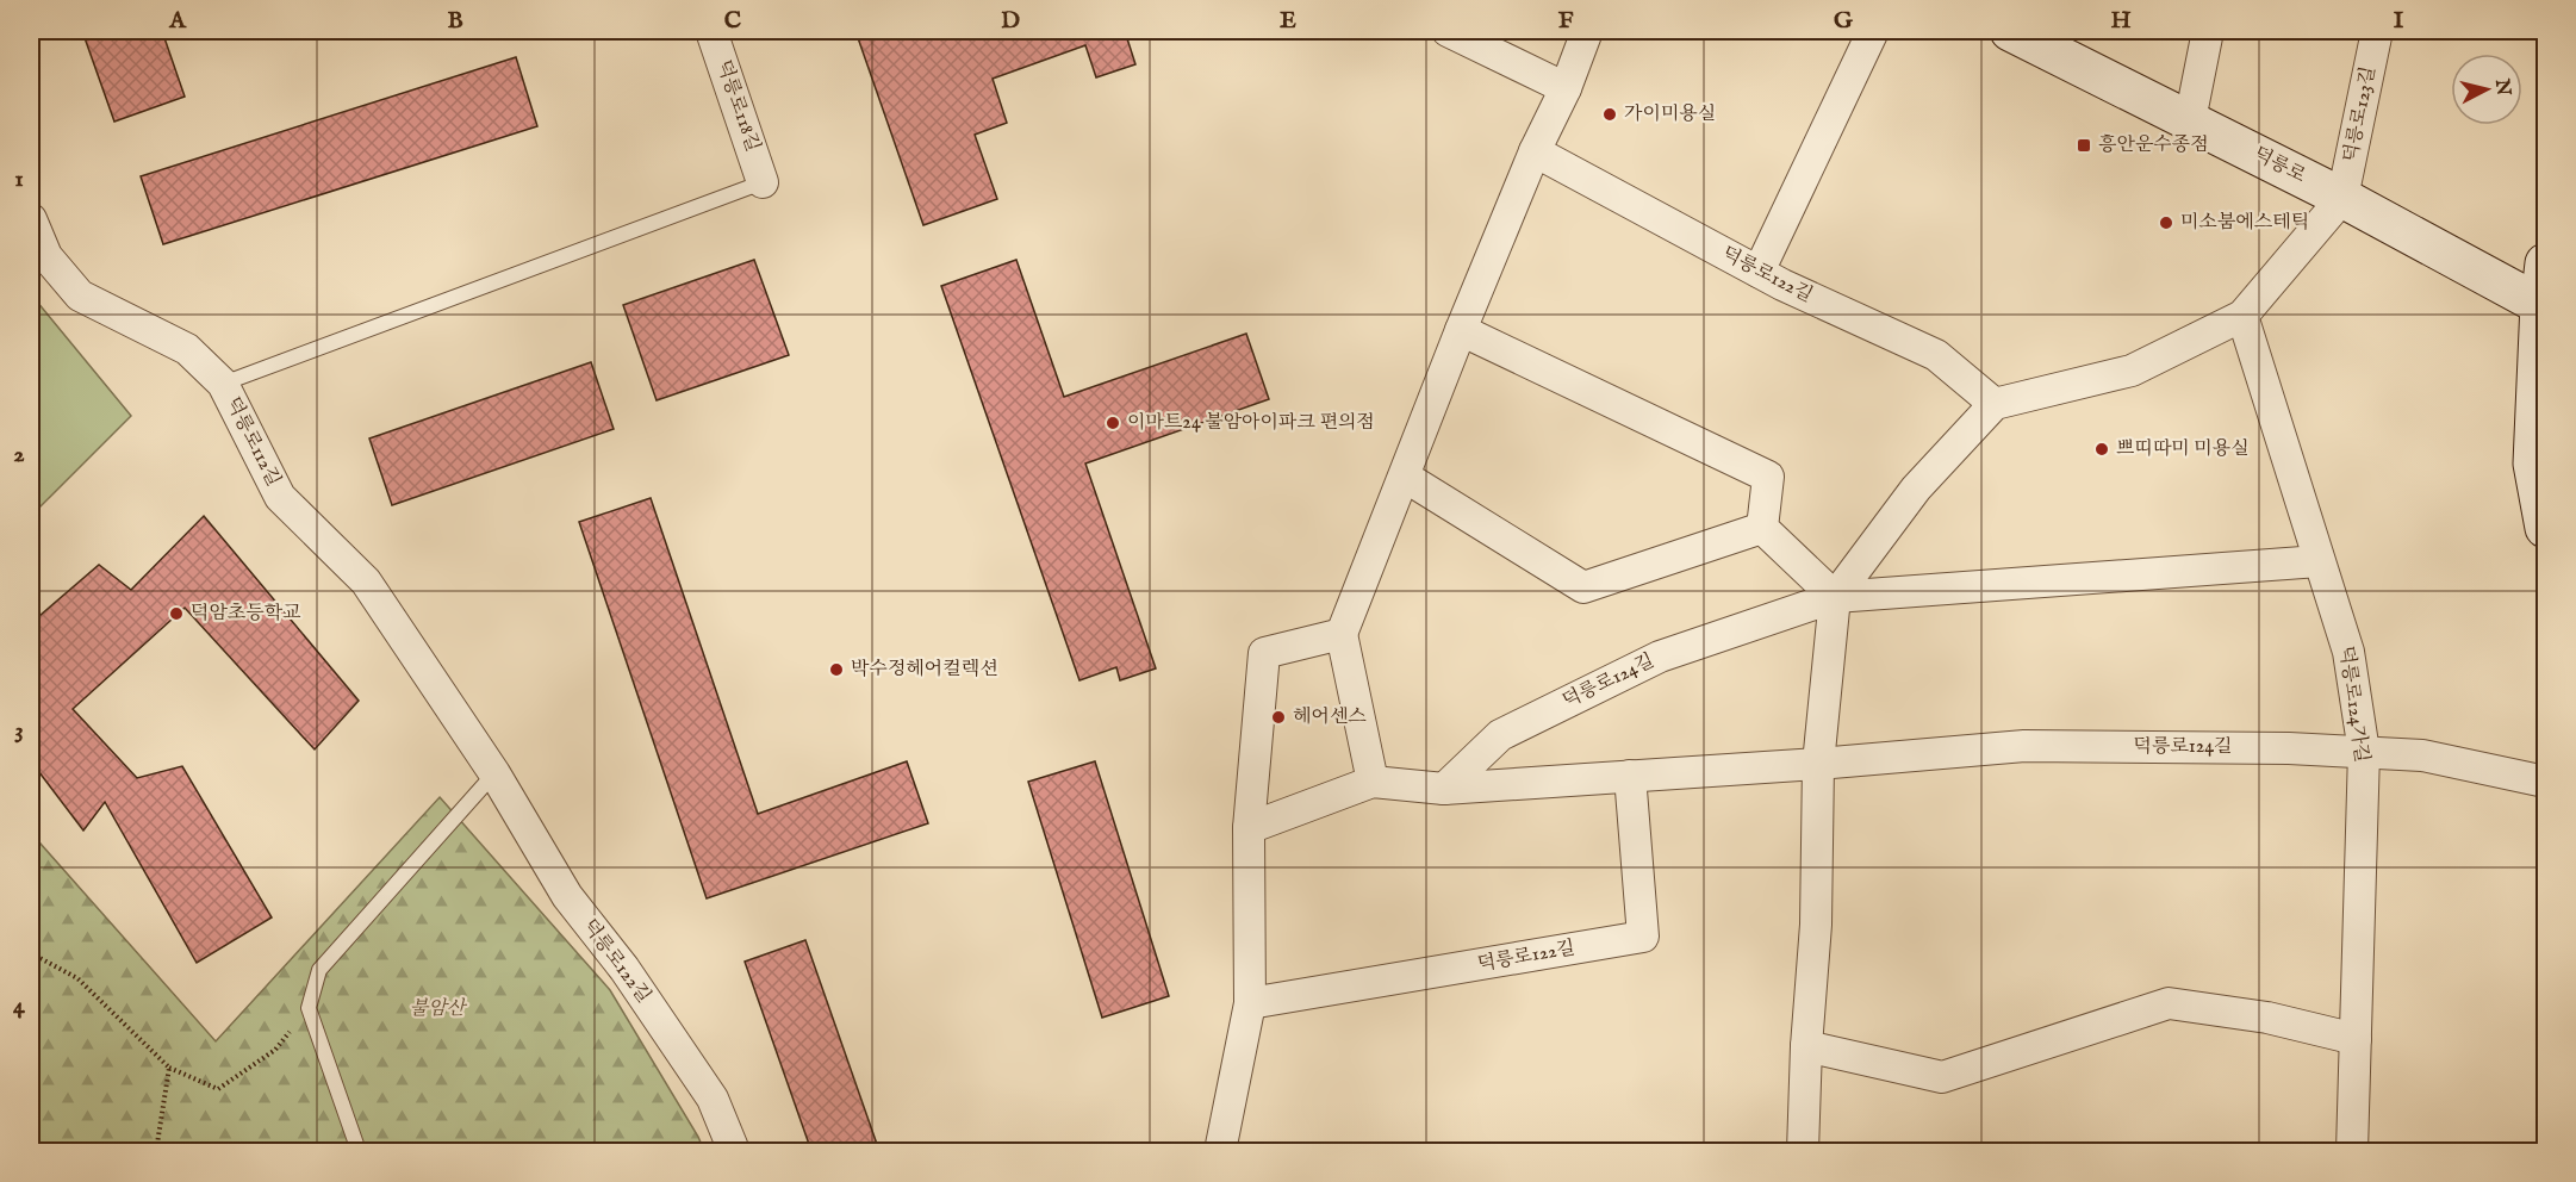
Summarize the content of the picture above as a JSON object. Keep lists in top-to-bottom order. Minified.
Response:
{"streets":{"main road":["덕릉로"],"street":["덕릉로118길","덕릉로123길","덕릉로122길","덕릉로112길","덕릉로124길","덕릉로124가길"]},"crossings":[["덕릉로123길","덕릉로"],["덕릉로122길","덕릉로112길"],["덕릉로122길","덕릉로124길"],["덕릉로124길","덕릉로124가길"]],"parks":["불암산"],"places":{"other":["가이미용실","미소붐에스테틱","이마트24 불암아이파크 편의점","쁘띠따미 미용실","덕암초등학교","박수정헤어컬렉션","헤어센스"],"transit":["흥안운수종점"]},"north":"right","grid":{"columns":["A","B","C","D","E","F","G","H","I"],"rows":["1","2","3","4"]}}
